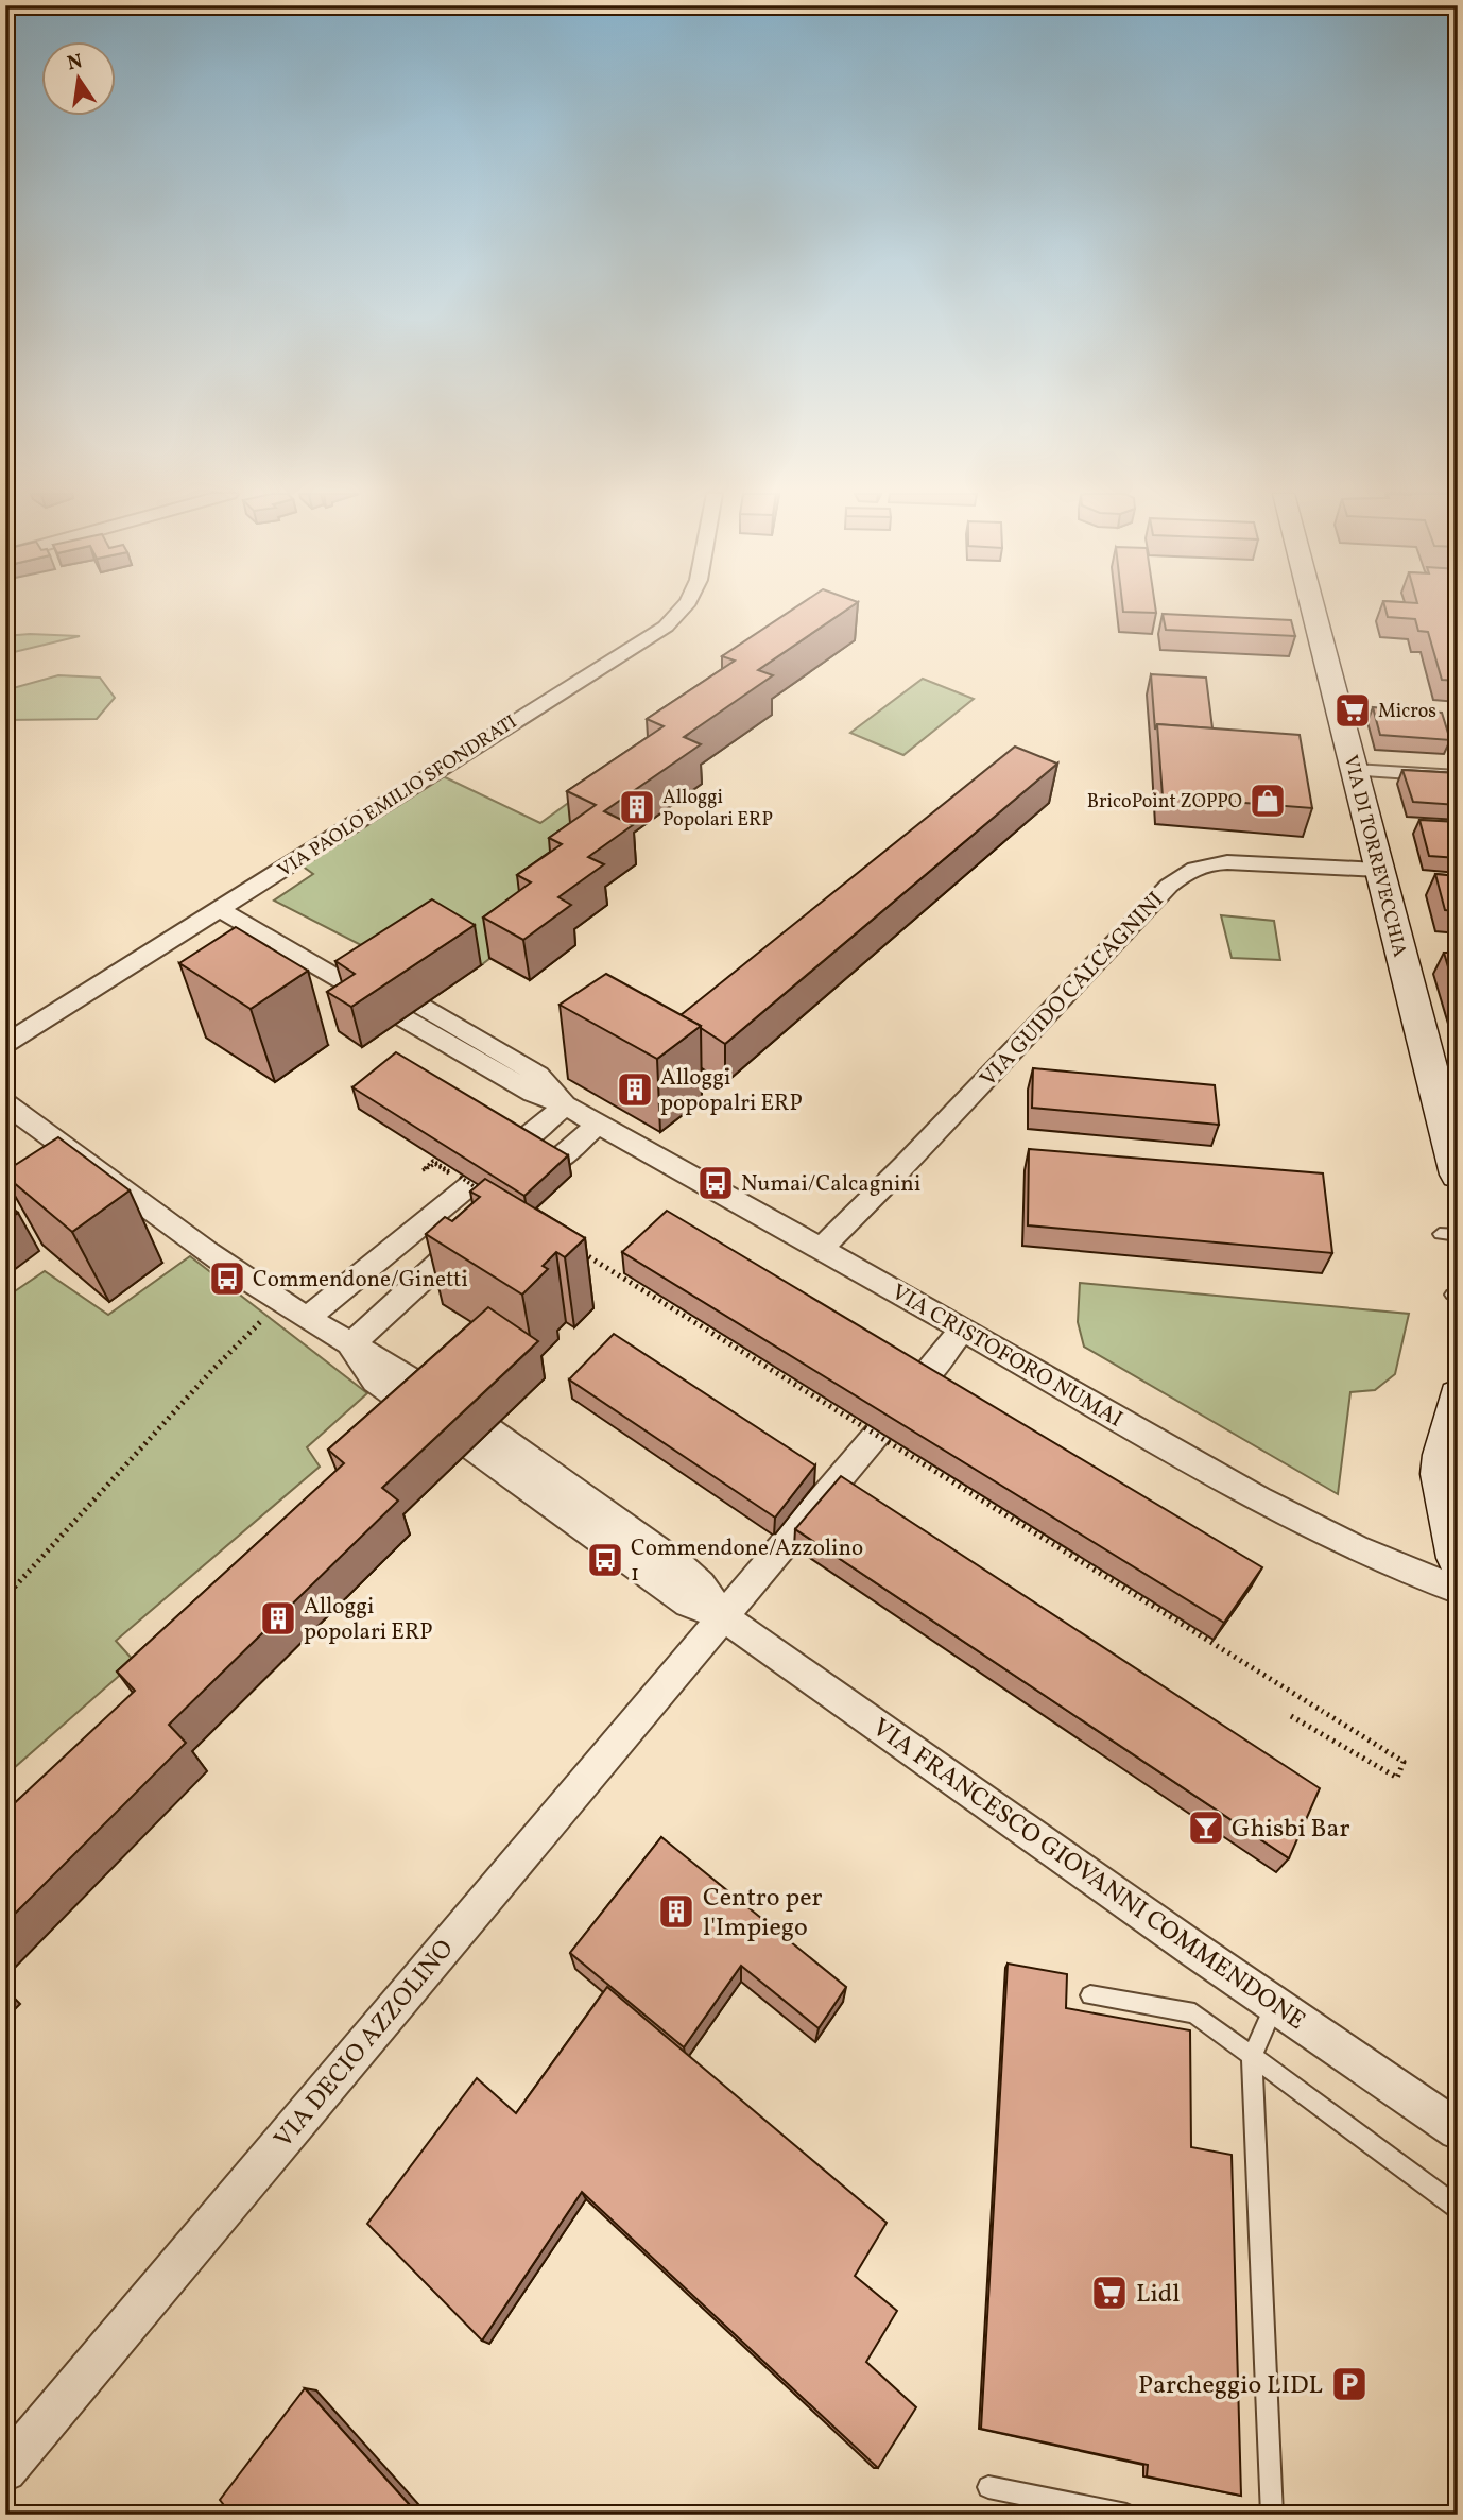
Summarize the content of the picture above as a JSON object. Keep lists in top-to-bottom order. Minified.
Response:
{"streets":{"main road":["VIA DI TORREVECCHIA"],"street":["VIA PAOLO EMILIO SFONDRATI","VIA GUIDO CALCAGNINI","VIA CRISTOFORO NUMAI","VIA FRANCESCO GIOVANNI COMMENDONE","VIA DECIO AZZOLINO"]},"crossings":[["VIA DI TORREVECCHIA","VIA GUIDO CALCAGNINI"],["VIA GUIDO CALCAGNINI","VIA CRISTOFORO NUMAI"],["VIA FRANCESCO GIOVANNI COMMENDONE","VIA DECIO AZZOLINO"]],"places":{"supermarket":["Micros","Lidl"],"shop":["BricoPoint ZOPPO"],"building":["Alloggi Popolari ERP","Alloggi popopalri ERP","Alloggi popolari ERP","Centro per l'Impiego"],"bus stop":["Numai/Calcagnini","Commendone/Ginetti","Commendone/Azzolino 1"],"bar":["Ghisbi Bar"],"parking":["Parcheggio LIDL"]},"north":"top"}
